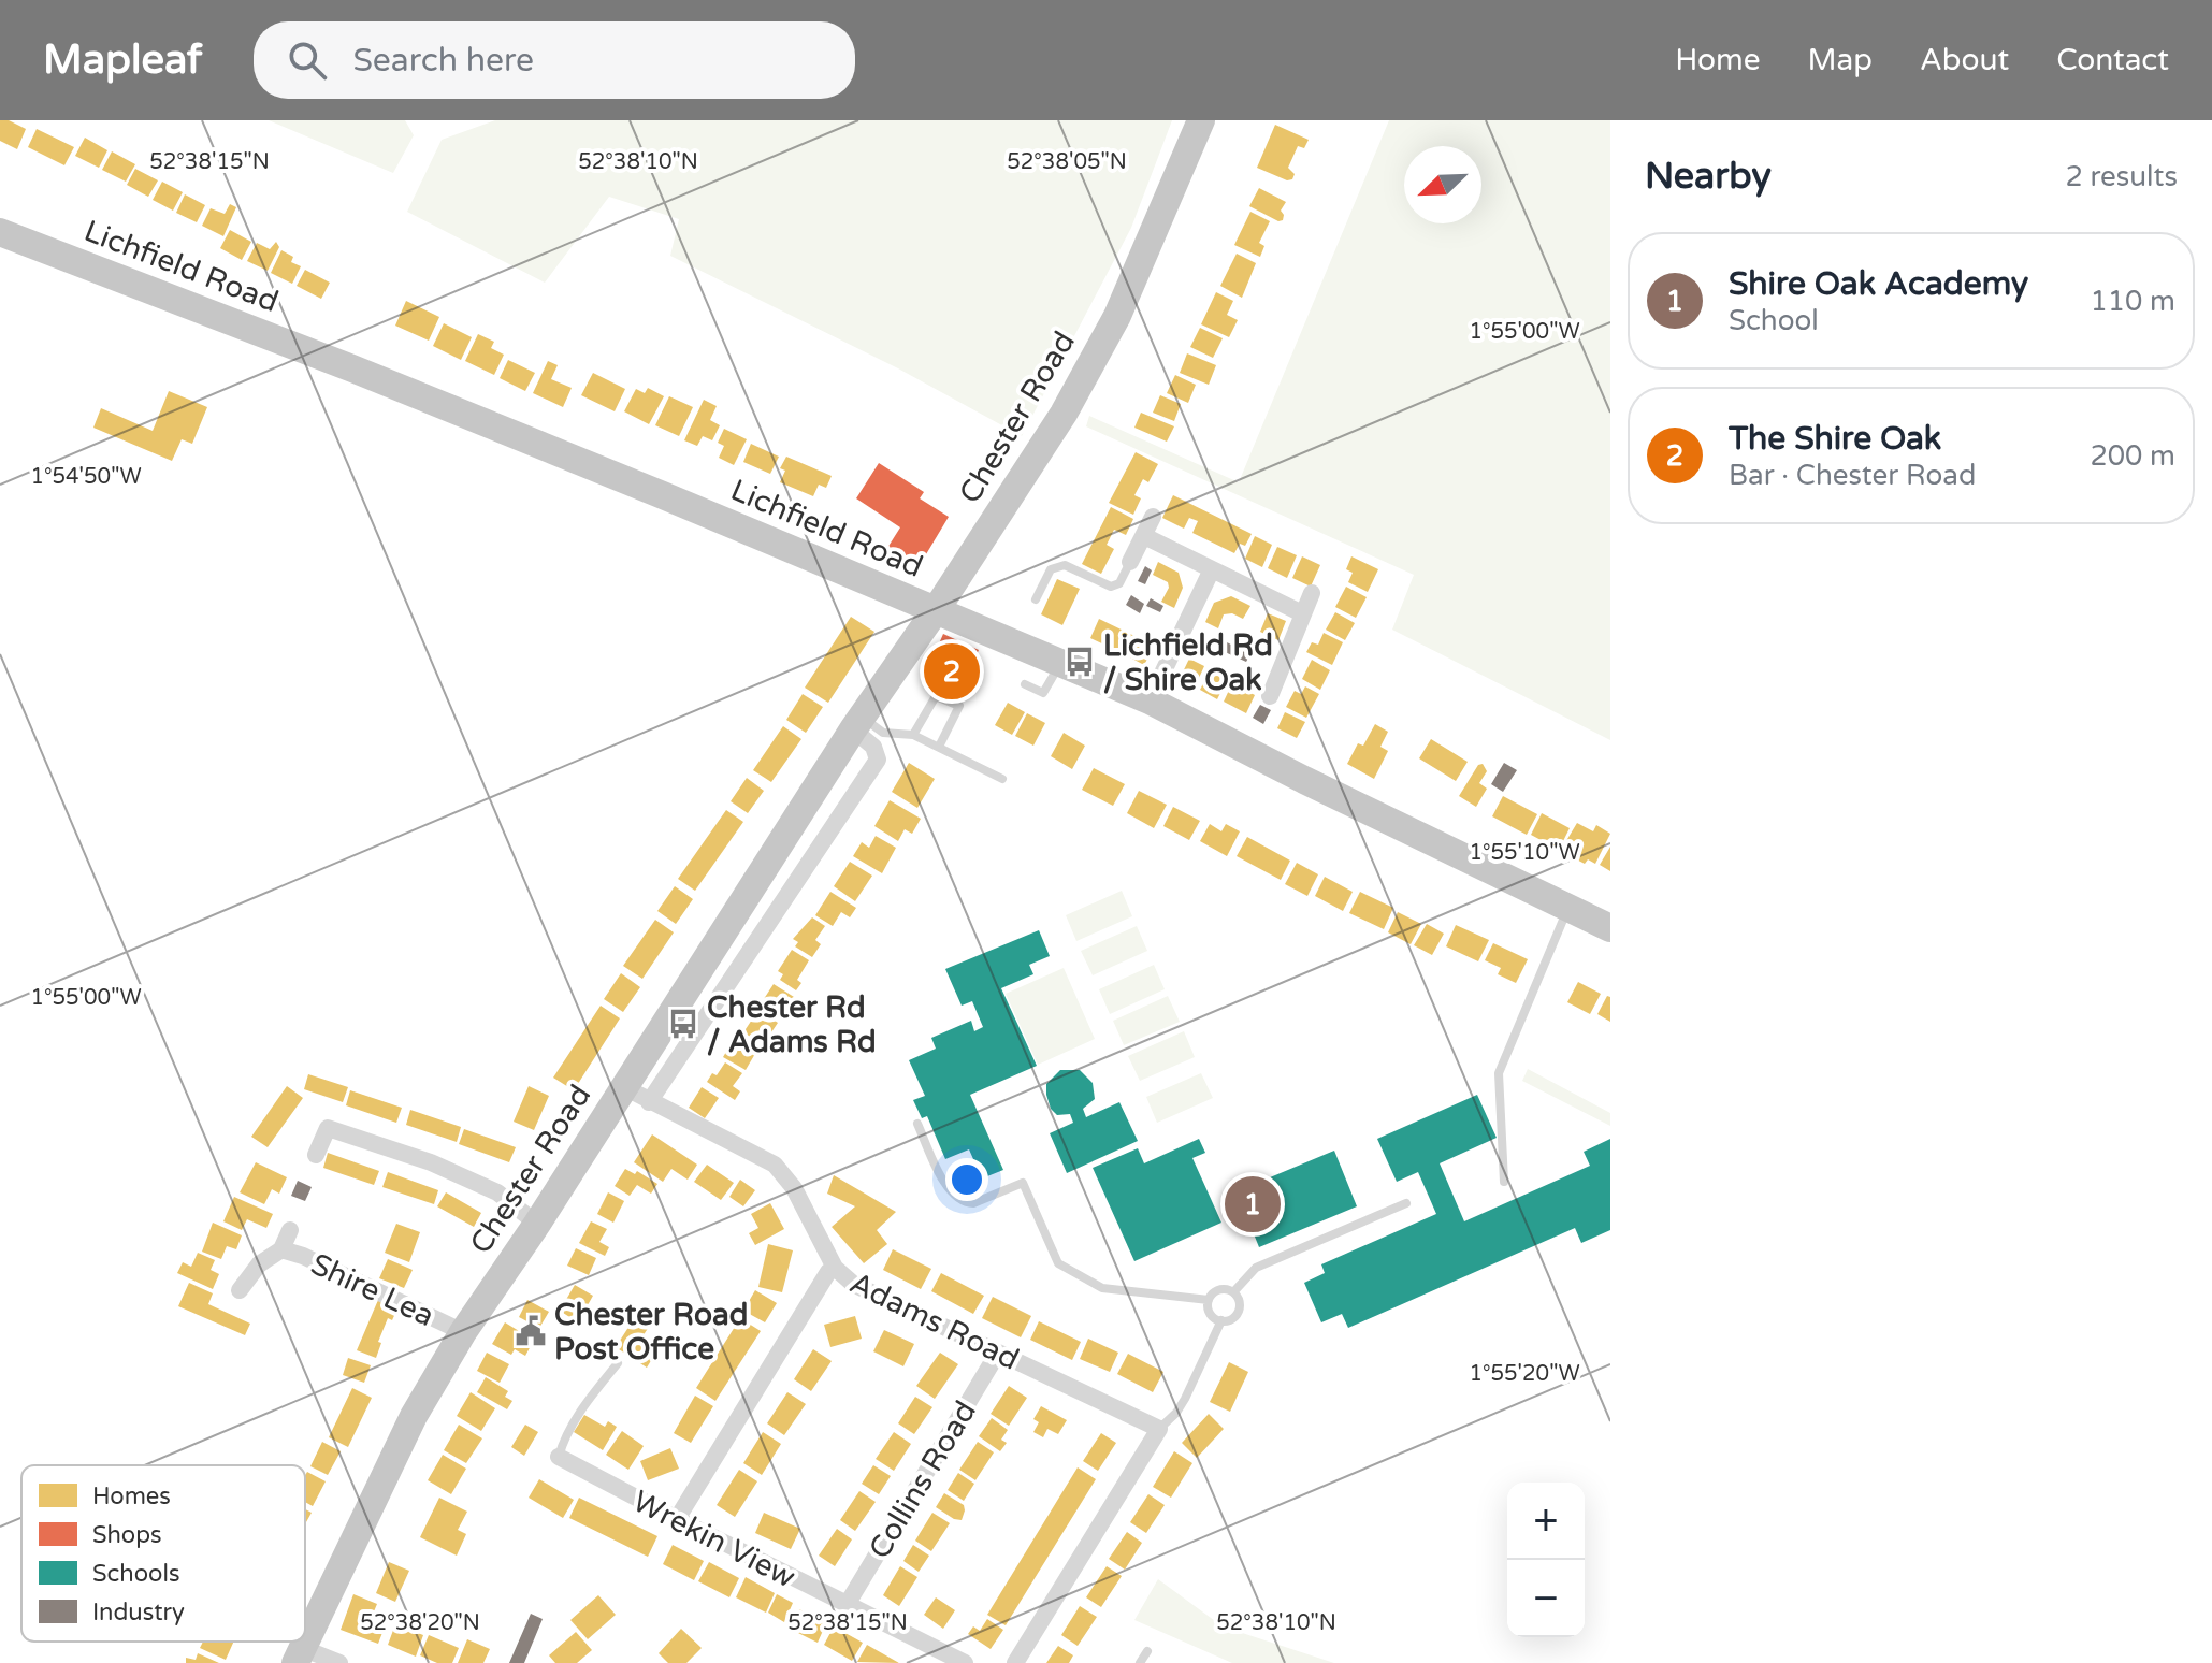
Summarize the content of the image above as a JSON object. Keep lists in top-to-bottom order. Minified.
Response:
{"streets":{"highway":["Lichfield Road","Chester Road"],"street":["Shire Lea","Adams Road","Collins Road","Wrekin View"]},"crossings":[["Lichfield Road","Chester Road"],["Chester Road","Shire Lea"],["Chester Road","Adams Road"],["Adams Road","Collins Road"],["Collins Road","Wrekin View"]],"places":{"bus stop":["Lichfield Rd / Shire Oak","Chester Rd / Adams Rd"],"public building":["Chester Road Post Office"]},"legend":["Homes","Shops","Schools","Industry"],"north":"bottom left","page":{"header":"Mapleaf","search":"Search here","nav":["Home","Map","About","Contact"],"heading":["Nearby","2 results"],"list":[{"mark":"1","name":"Shire Oak Academy","note":"School","value":"110 m"},{"mark":"2","name":"The Shire Oak","note":"Bar · Chester Road","value":"200 m"}],"pins":["2","1"],"map_buttons":["+","−"]},"coordinates":["52°38'15\"N","52°38'10\"N","52°38'05\"N","1°55'00\"W","1°54'50\"W","1°55'10\"W","1°55'20\"W","52°38'20\"N"]}
